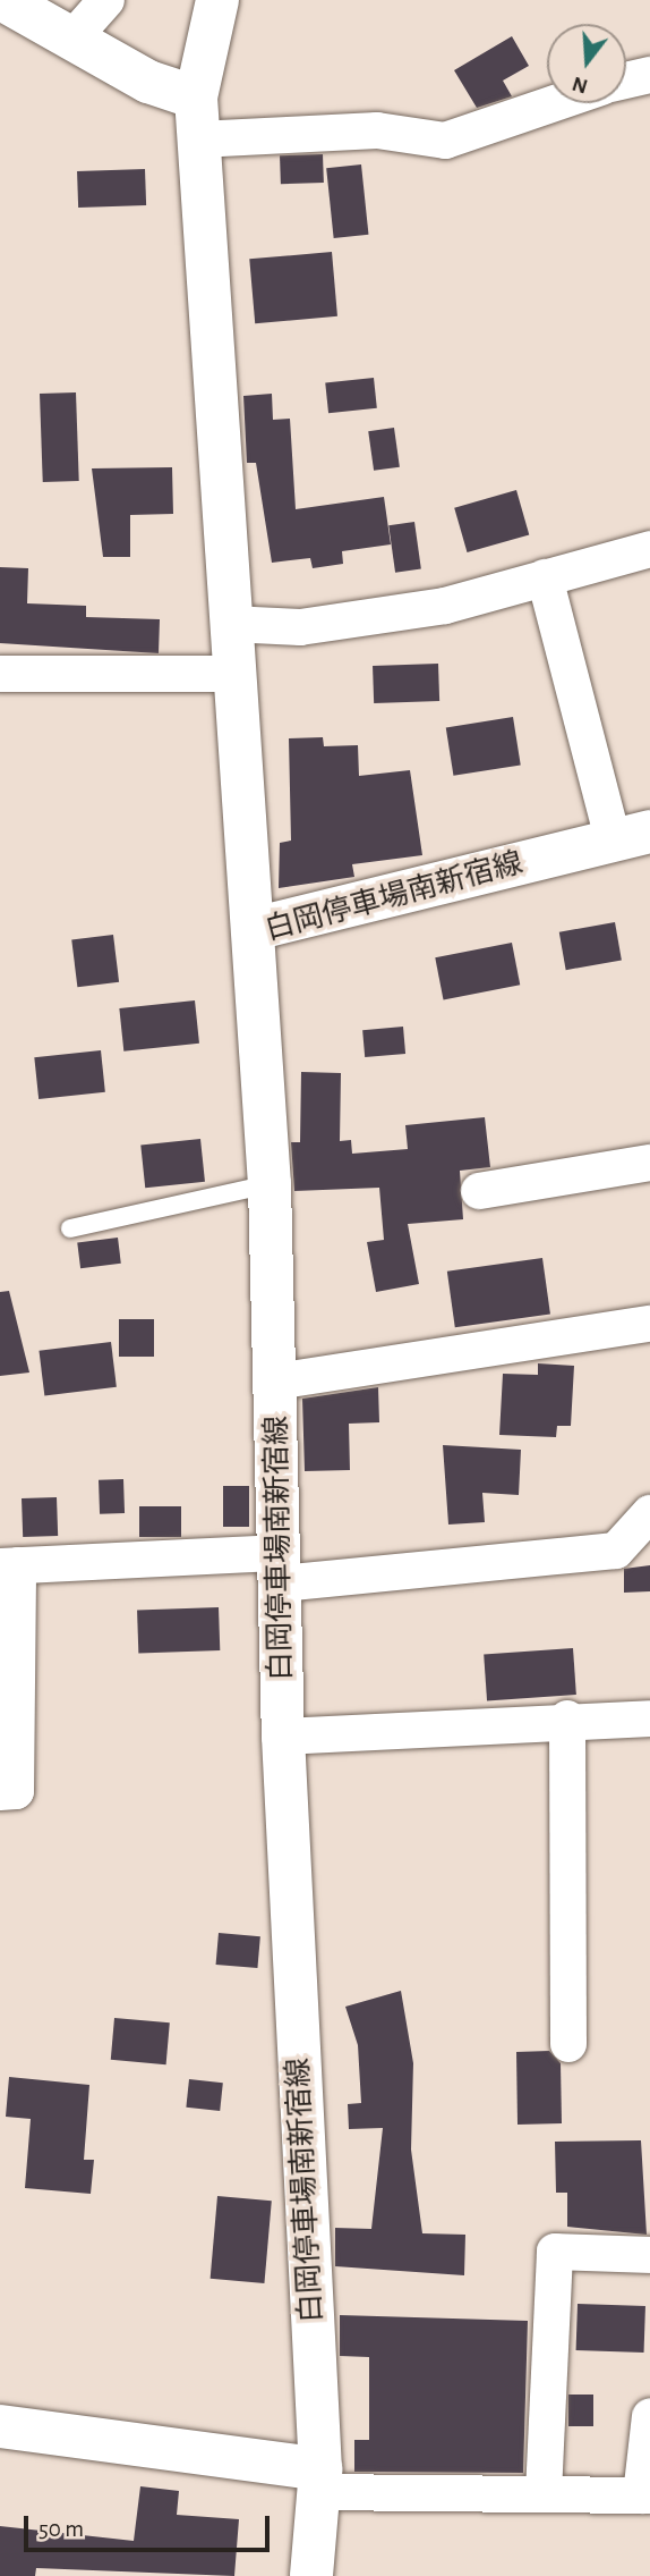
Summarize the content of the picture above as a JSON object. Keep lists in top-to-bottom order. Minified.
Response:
{"streets":{"main road":["白岡停車場南新宿線"]},"scale_bar":"50 m","north":"bottom"}
